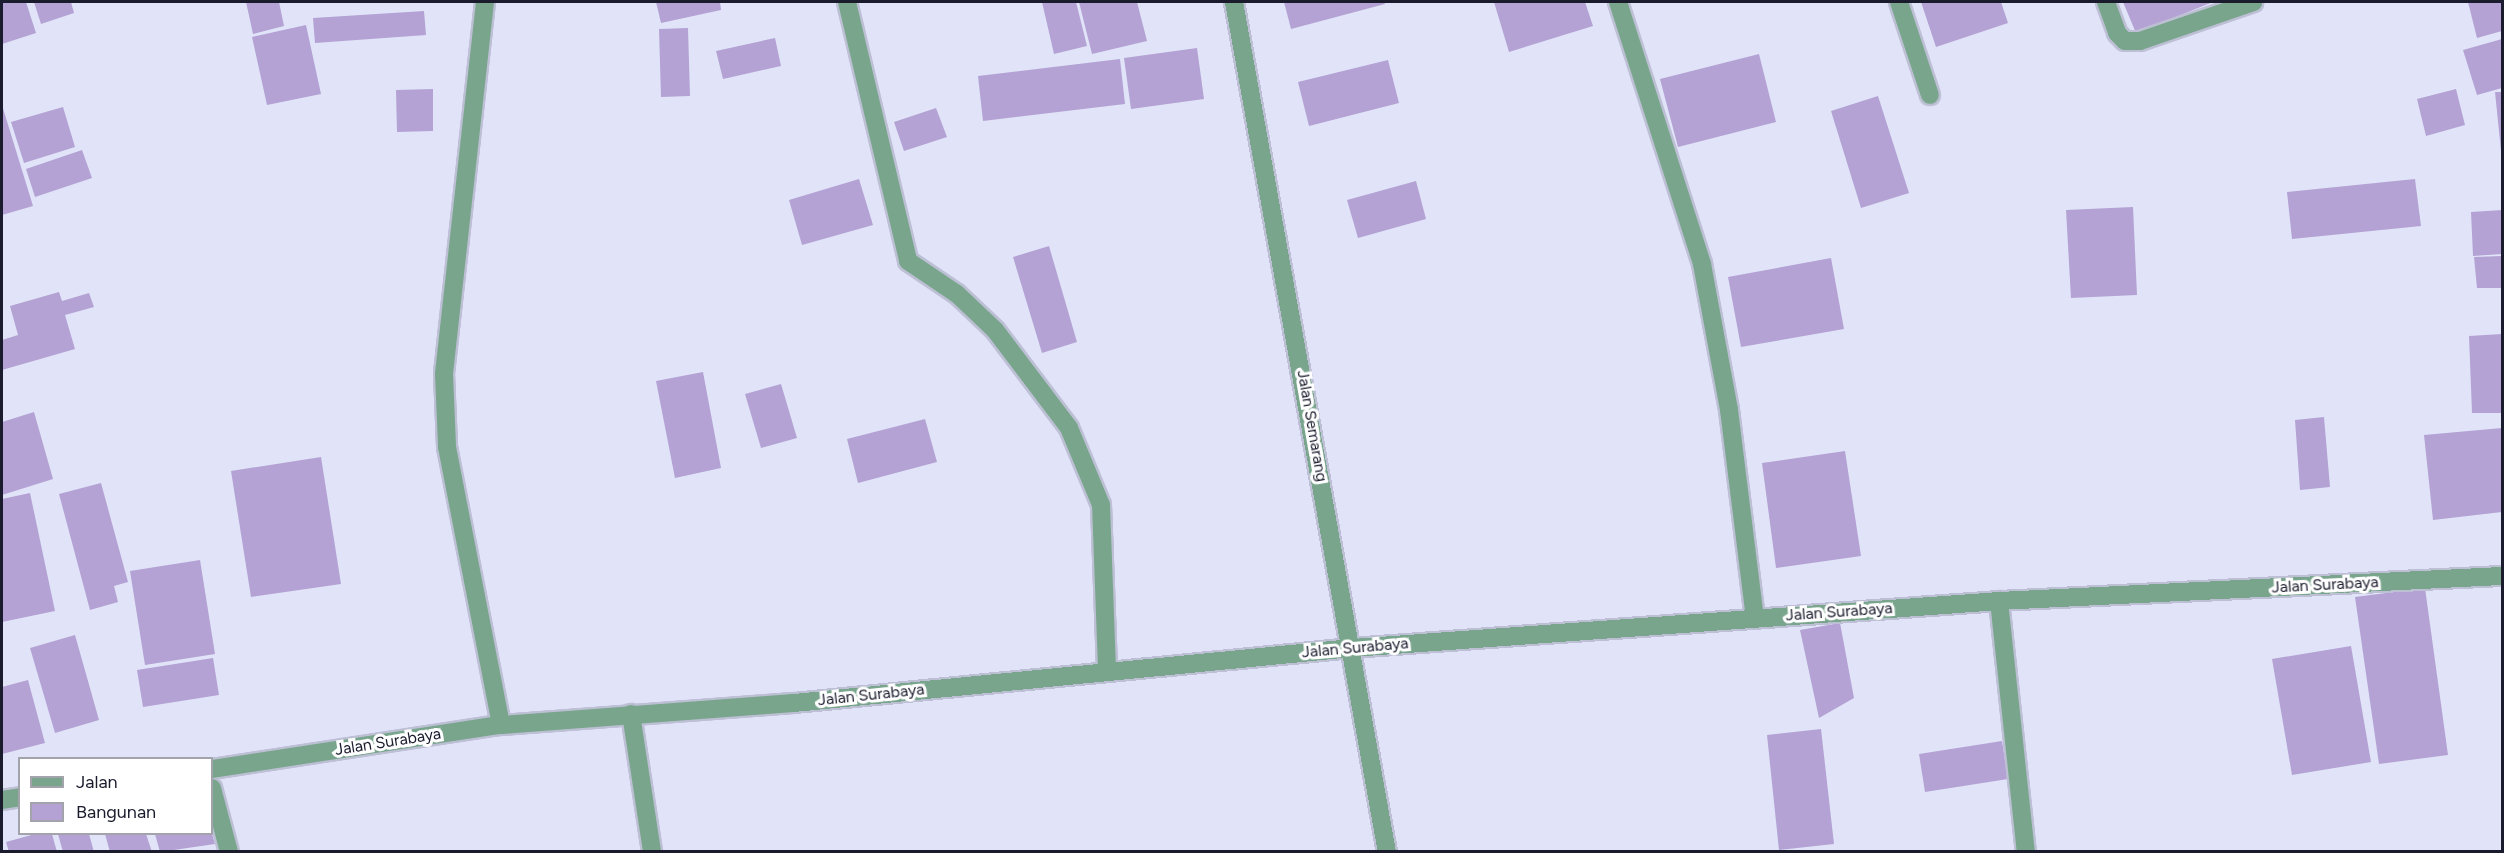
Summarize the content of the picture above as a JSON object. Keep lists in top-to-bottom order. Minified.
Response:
{"streets":{"street":["Jalan Semarang","Jalan Surabaya"]},"crossings":[["Jalan Semarang","Jalan Surabaya"]],"legend":["Jalan","Bangunan"]}
